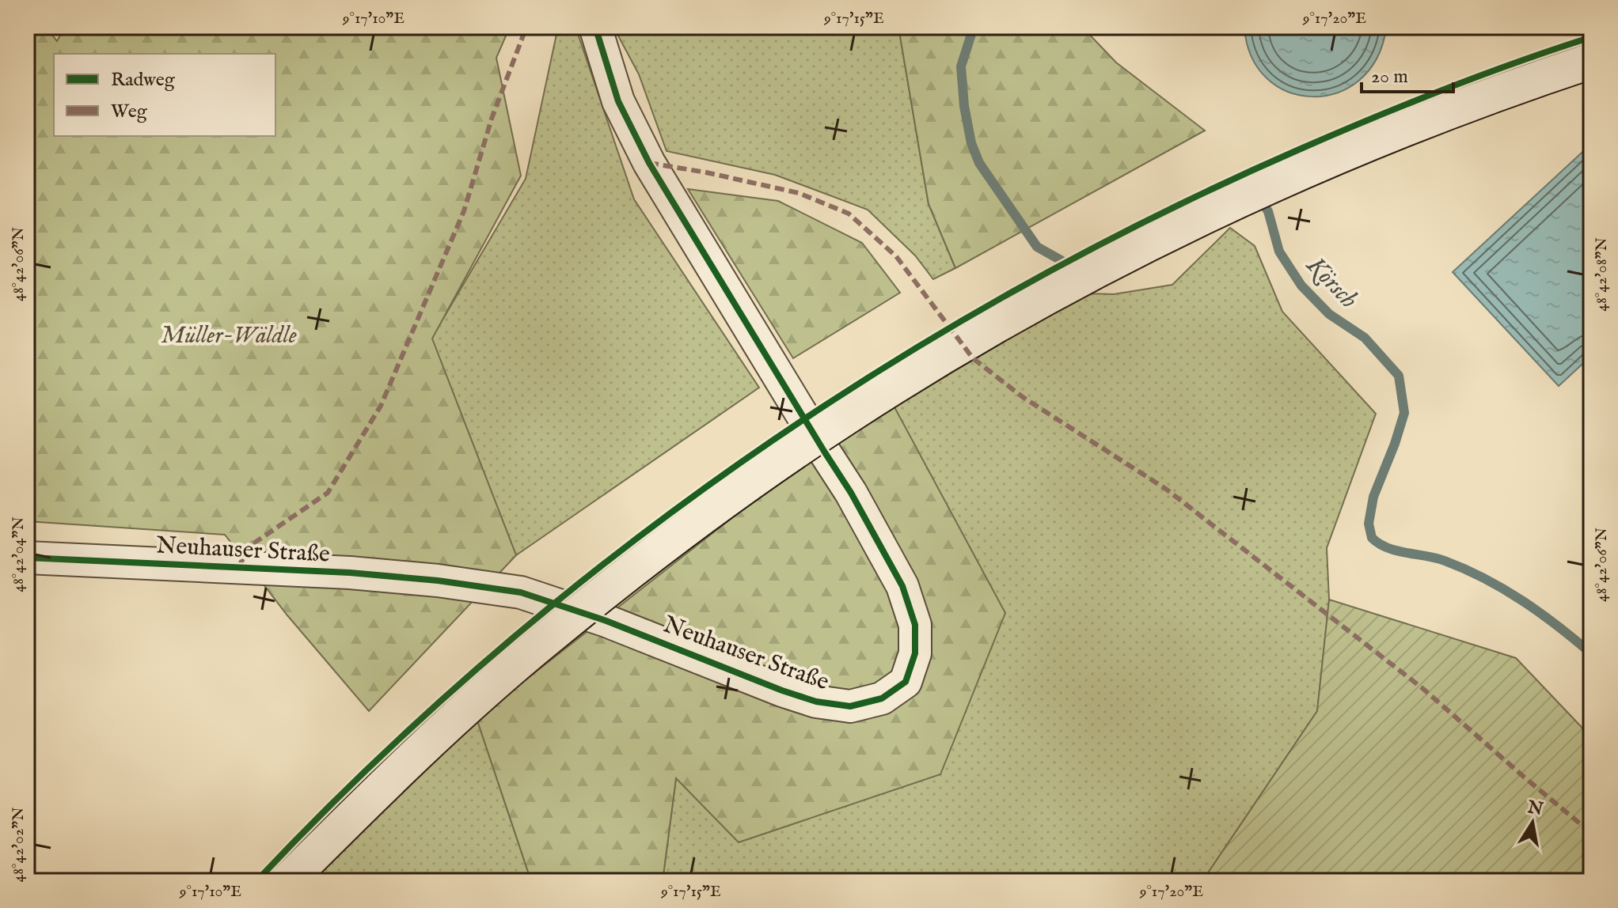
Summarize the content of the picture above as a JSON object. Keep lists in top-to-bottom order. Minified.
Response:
{"streets":{"street":["Neuhauser Straße"]},"water":["Körsch"],"parks":["Müller-Wäldle"],"legend":["Radweg","Weg"],"scale_bar":"20 m","north":"top","coordinates":["9°17'10\"E","9°17'15\"E","9°17'20\"E","48°42'06\"N","48°42'08\"N","48°42'04\"N","48°42'02\"N"]}
